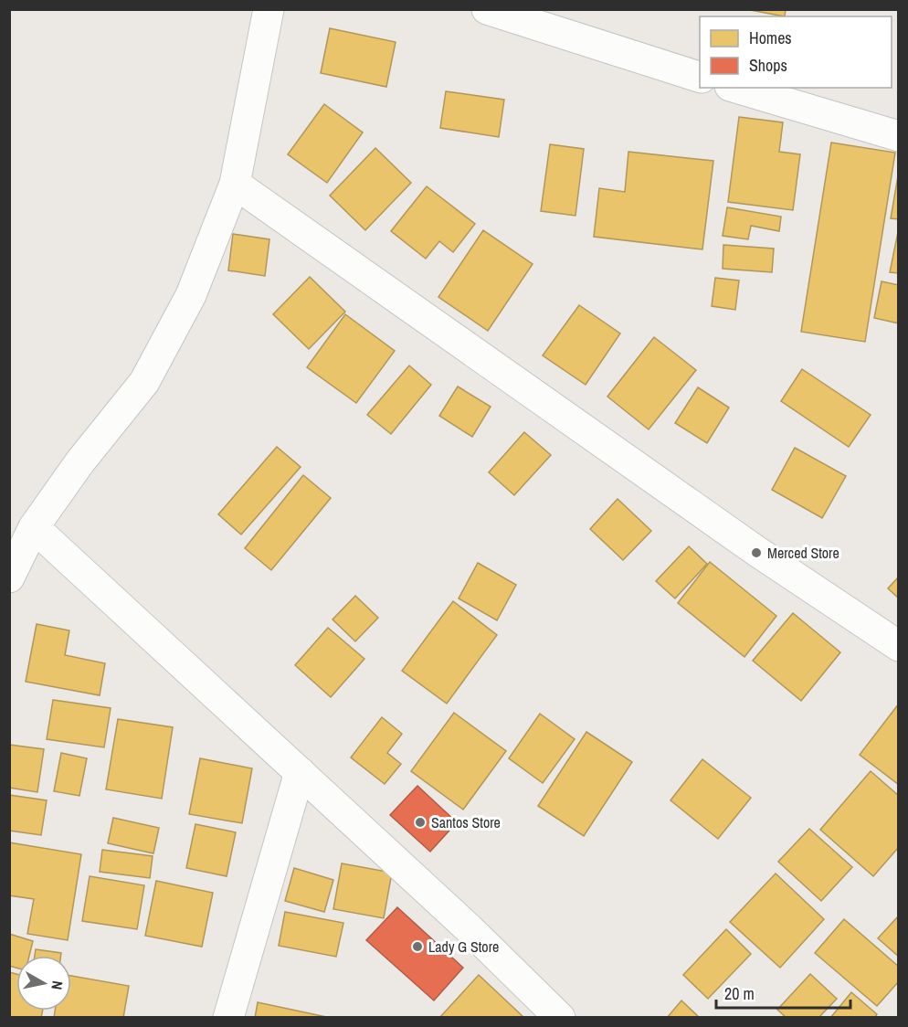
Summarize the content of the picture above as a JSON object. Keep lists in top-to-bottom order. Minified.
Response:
{"places":["Merced Store","Santos Store","Lady G Store"],"legend":["Homes","Shops"],"scale_bar":"20 m","north":"right"}
